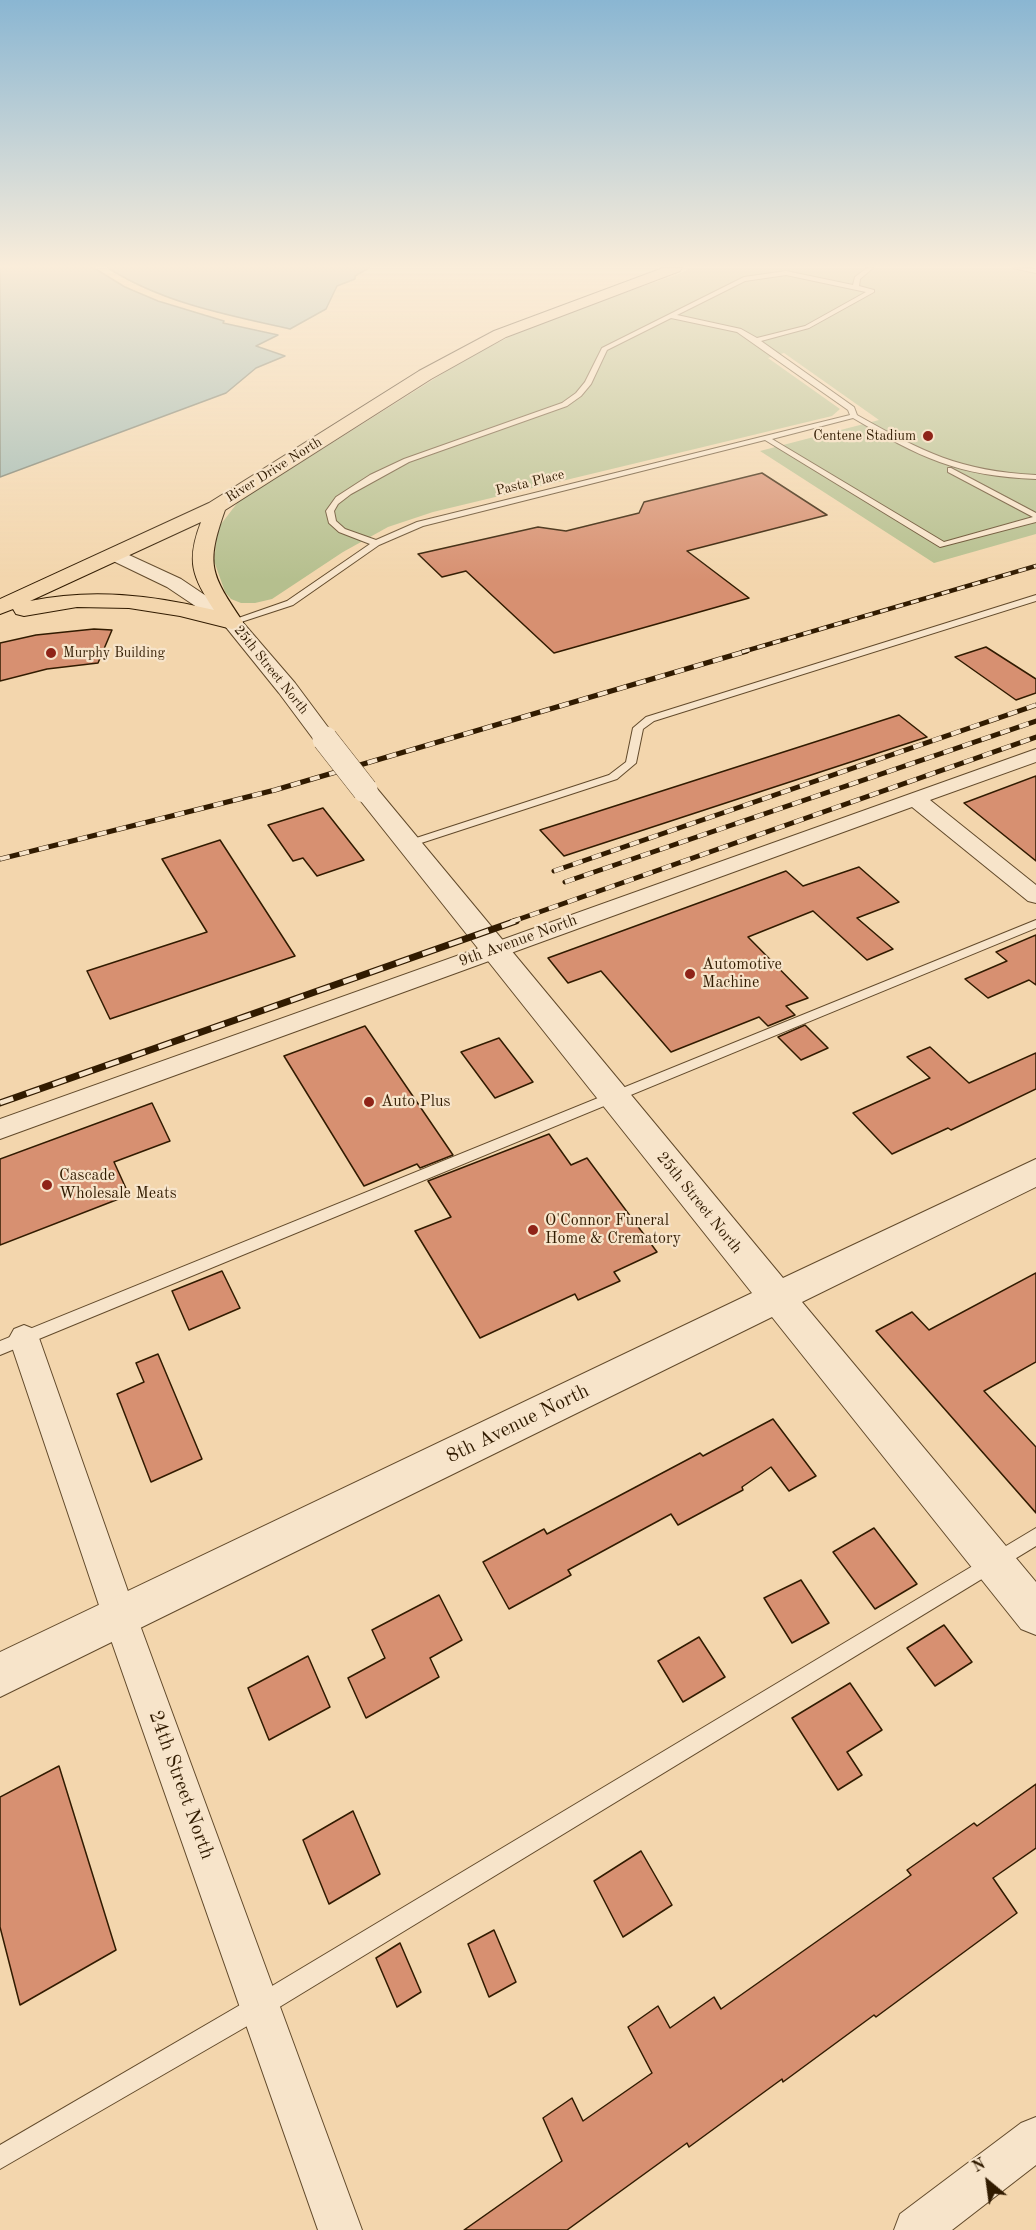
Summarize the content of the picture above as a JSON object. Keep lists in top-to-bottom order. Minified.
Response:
{"streets":{"main road":["River Drive North"],"street":["25th Street North","9th Avenue North","8th Avenue North","24th Street North"],"lane":["Pasta Place"]},"crossings":[["River Drive North","25th Street North"],["Pasta Place","25th Street North"],["25th Street North","9th Avenue North"],["25th Street North","8th Avenue North"],["8th Avenue North","24th Street North"]],"places":["Centene Stadium","Murphy Building","Automotive Machine","Auto Plus","Cascade Wholesale Meats","O'Connor Funeral Home & Crematory"],"north":"top left"}
